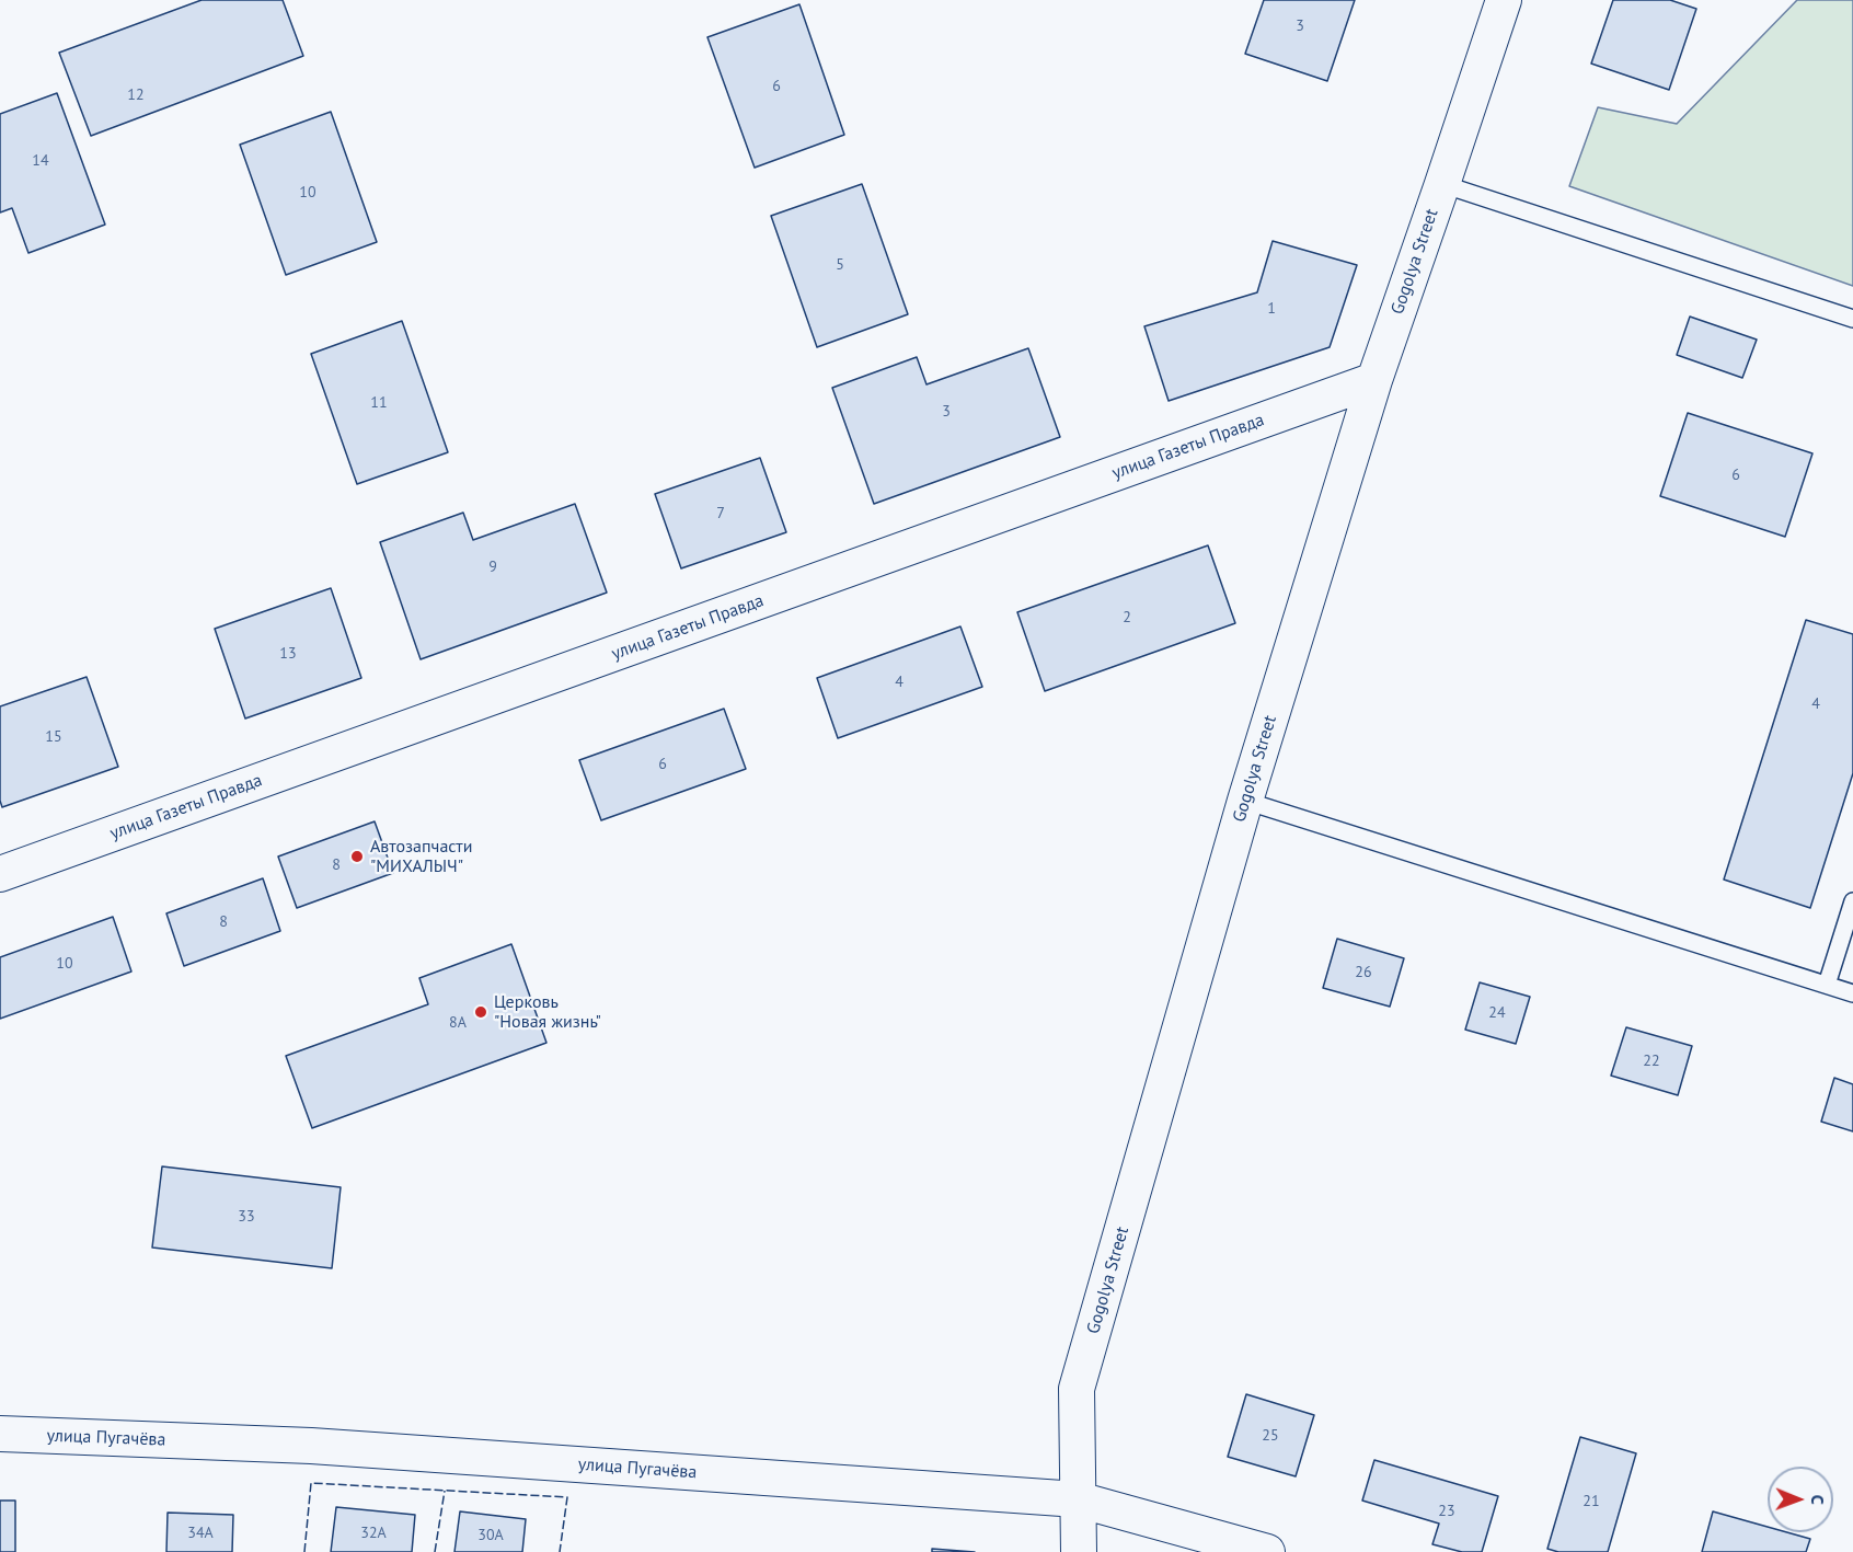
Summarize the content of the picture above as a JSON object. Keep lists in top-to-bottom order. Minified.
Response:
{"streets":{"street":["Gogolya Street","улица Газеты Правда","улица Пугачёва"]},"crossings":[["Gogolya Street","улица Газеты Правда"],["Gogolya Street","улица Пугачёва"]],"places":["Автозапчасти \"МИХАЛЫЧ\"","Церковь \"Новая жизнь\""],"house_numbers":["3","6","12","14","10","5","1","11","3","6","7","9","2","13","4","4","15","6","8","8","10","26","24","8А","22","33","25","21","23","34А","32А","30А"],"north":"right"}
